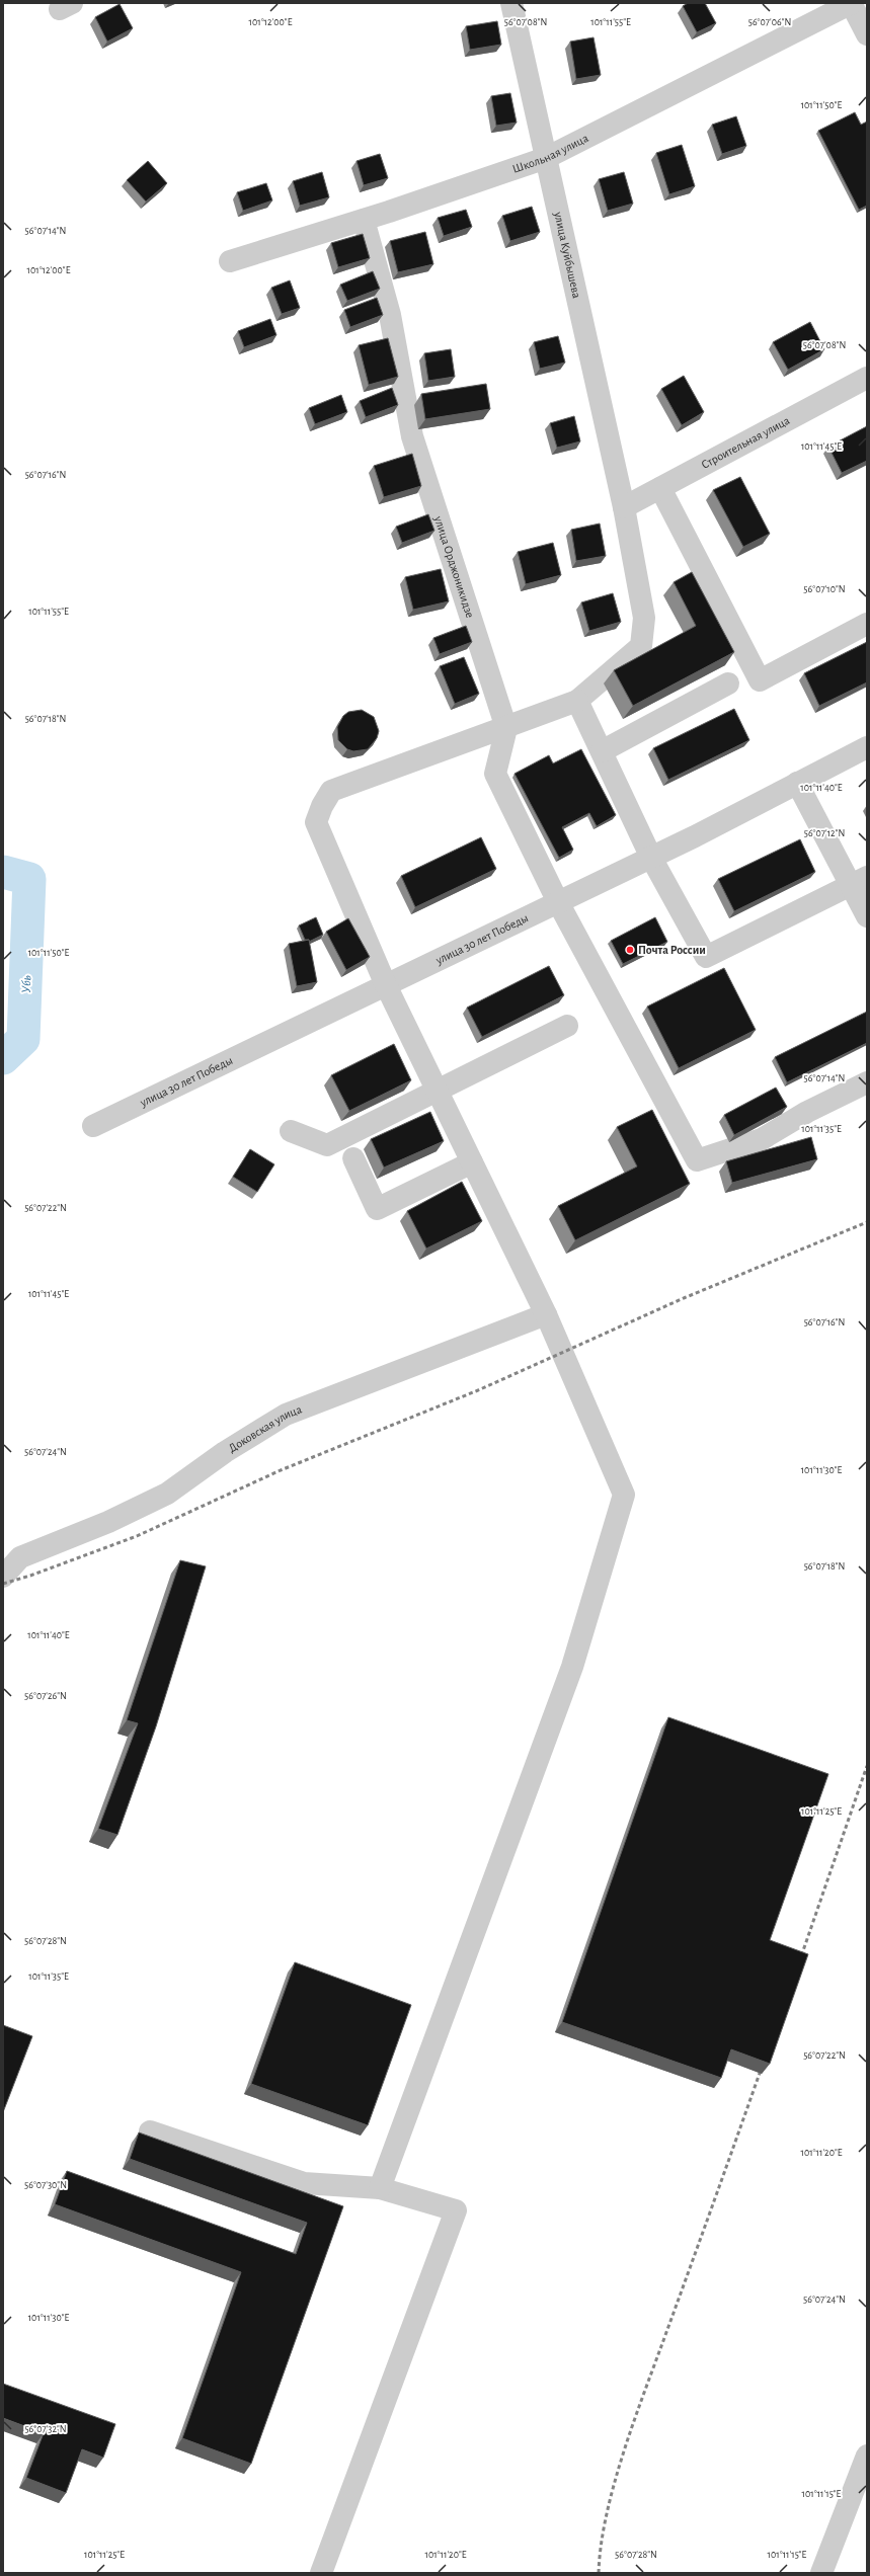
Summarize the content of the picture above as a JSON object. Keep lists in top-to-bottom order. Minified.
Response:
{"streets":{"street":["Школьная улица","улица Куйбышева","Строительная улица","улица Орджоникидзе","улица 30 лет Победы","Доковская улица"]},"crossings":[["Школьная улица","улица Куйбышева"],["Школьная улица","улица Орджоникидзе"],["улица Куйбышева","Строительная улица"],["улица Куйбышева","улица Орджоникидзе"],["улица Куйбышева","улица 30 лет Победы"],["улица Куйбышева","Доковская улица"]],"water":["Убь"],"places":["Почта России"],"coordinates":["101°12'00\"E","56°07'08\"N","101°11'55\"E","56°07'06\"N","101°11'50\"E","56°07'14\"N","101°11'45\"E","56°07'16\"N","56°07'10\"N","56°07'18\"N","101°11'40\"E","56°07'12\"N","101°11'35\"E","56°07'22\"N","56°07'24\"N","101°11'30\"E","56°07'26\"N","101°11'25\"E","56°07'28\"N","101°11'20\"E","56°07'30\"N","56°07'32\"N","101°11'15\"E"]}
